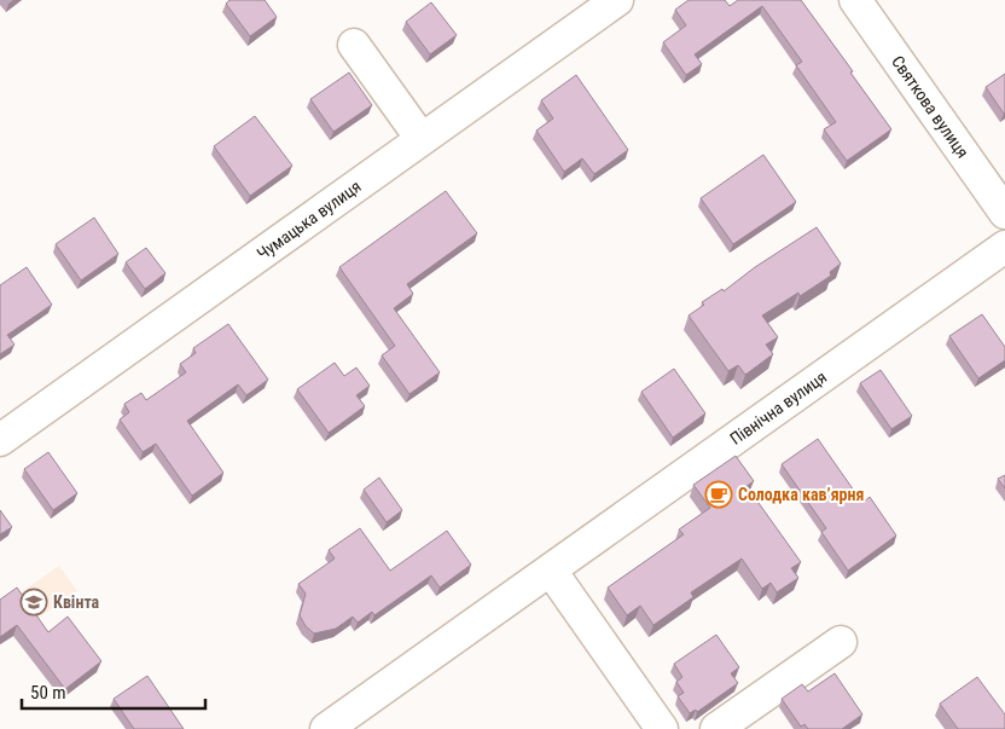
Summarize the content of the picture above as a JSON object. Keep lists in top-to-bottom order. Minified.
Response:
{"streets":{"street":["Святкова вулиця","Чумацька вулиця","Північна вулиця"]},"places":{"cafe":["Солодка кав’ярня"],"school or university":["Квінта"]},"scale_bar":"50 m"}
